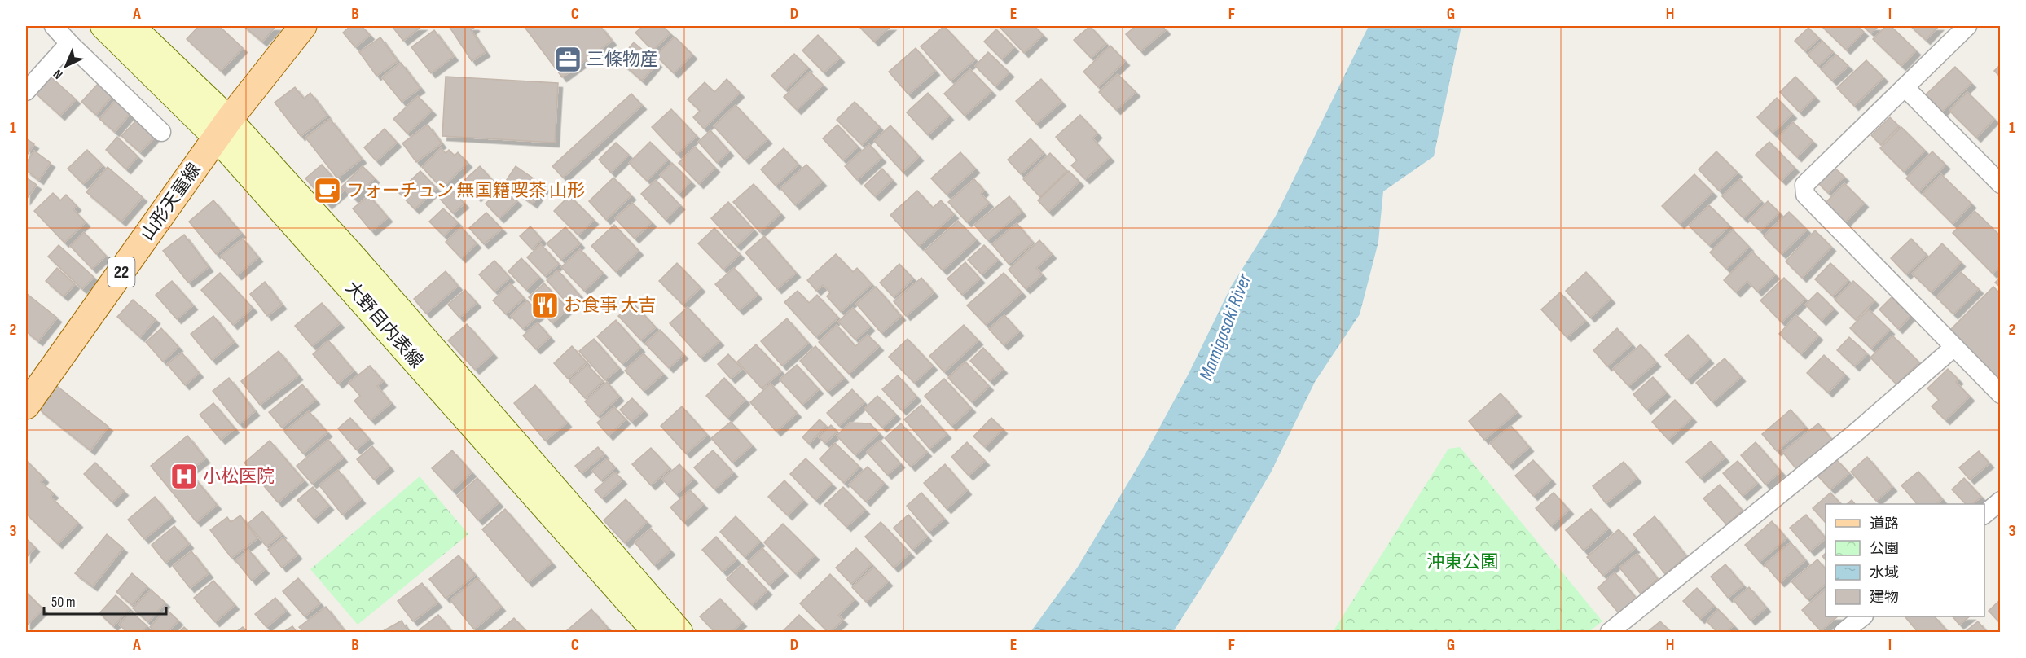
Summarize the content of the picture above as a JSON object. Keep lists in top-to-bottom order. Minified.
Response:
{"streets":{"main road":["山形天童線","22","大野目内表線"]},"crossings":[["山形天童線","大野目内表線"]],"water":["Mamigasaki River"],"parks":["沖東公園"],"places":{"office":["三條物産"],"cafe":["フォーチュン 無国籍喫茶 山形"],"restaurant":["お食事 大吉"],"hospital":["小松医院"]},"legend":["道路","公園","水域","建物"],"scale_bar":"50 m","north":"bottom left","grid":{"columns":["A","B","C","D","E","F","G","H","I"],"rows":["1","2","3"]}}
